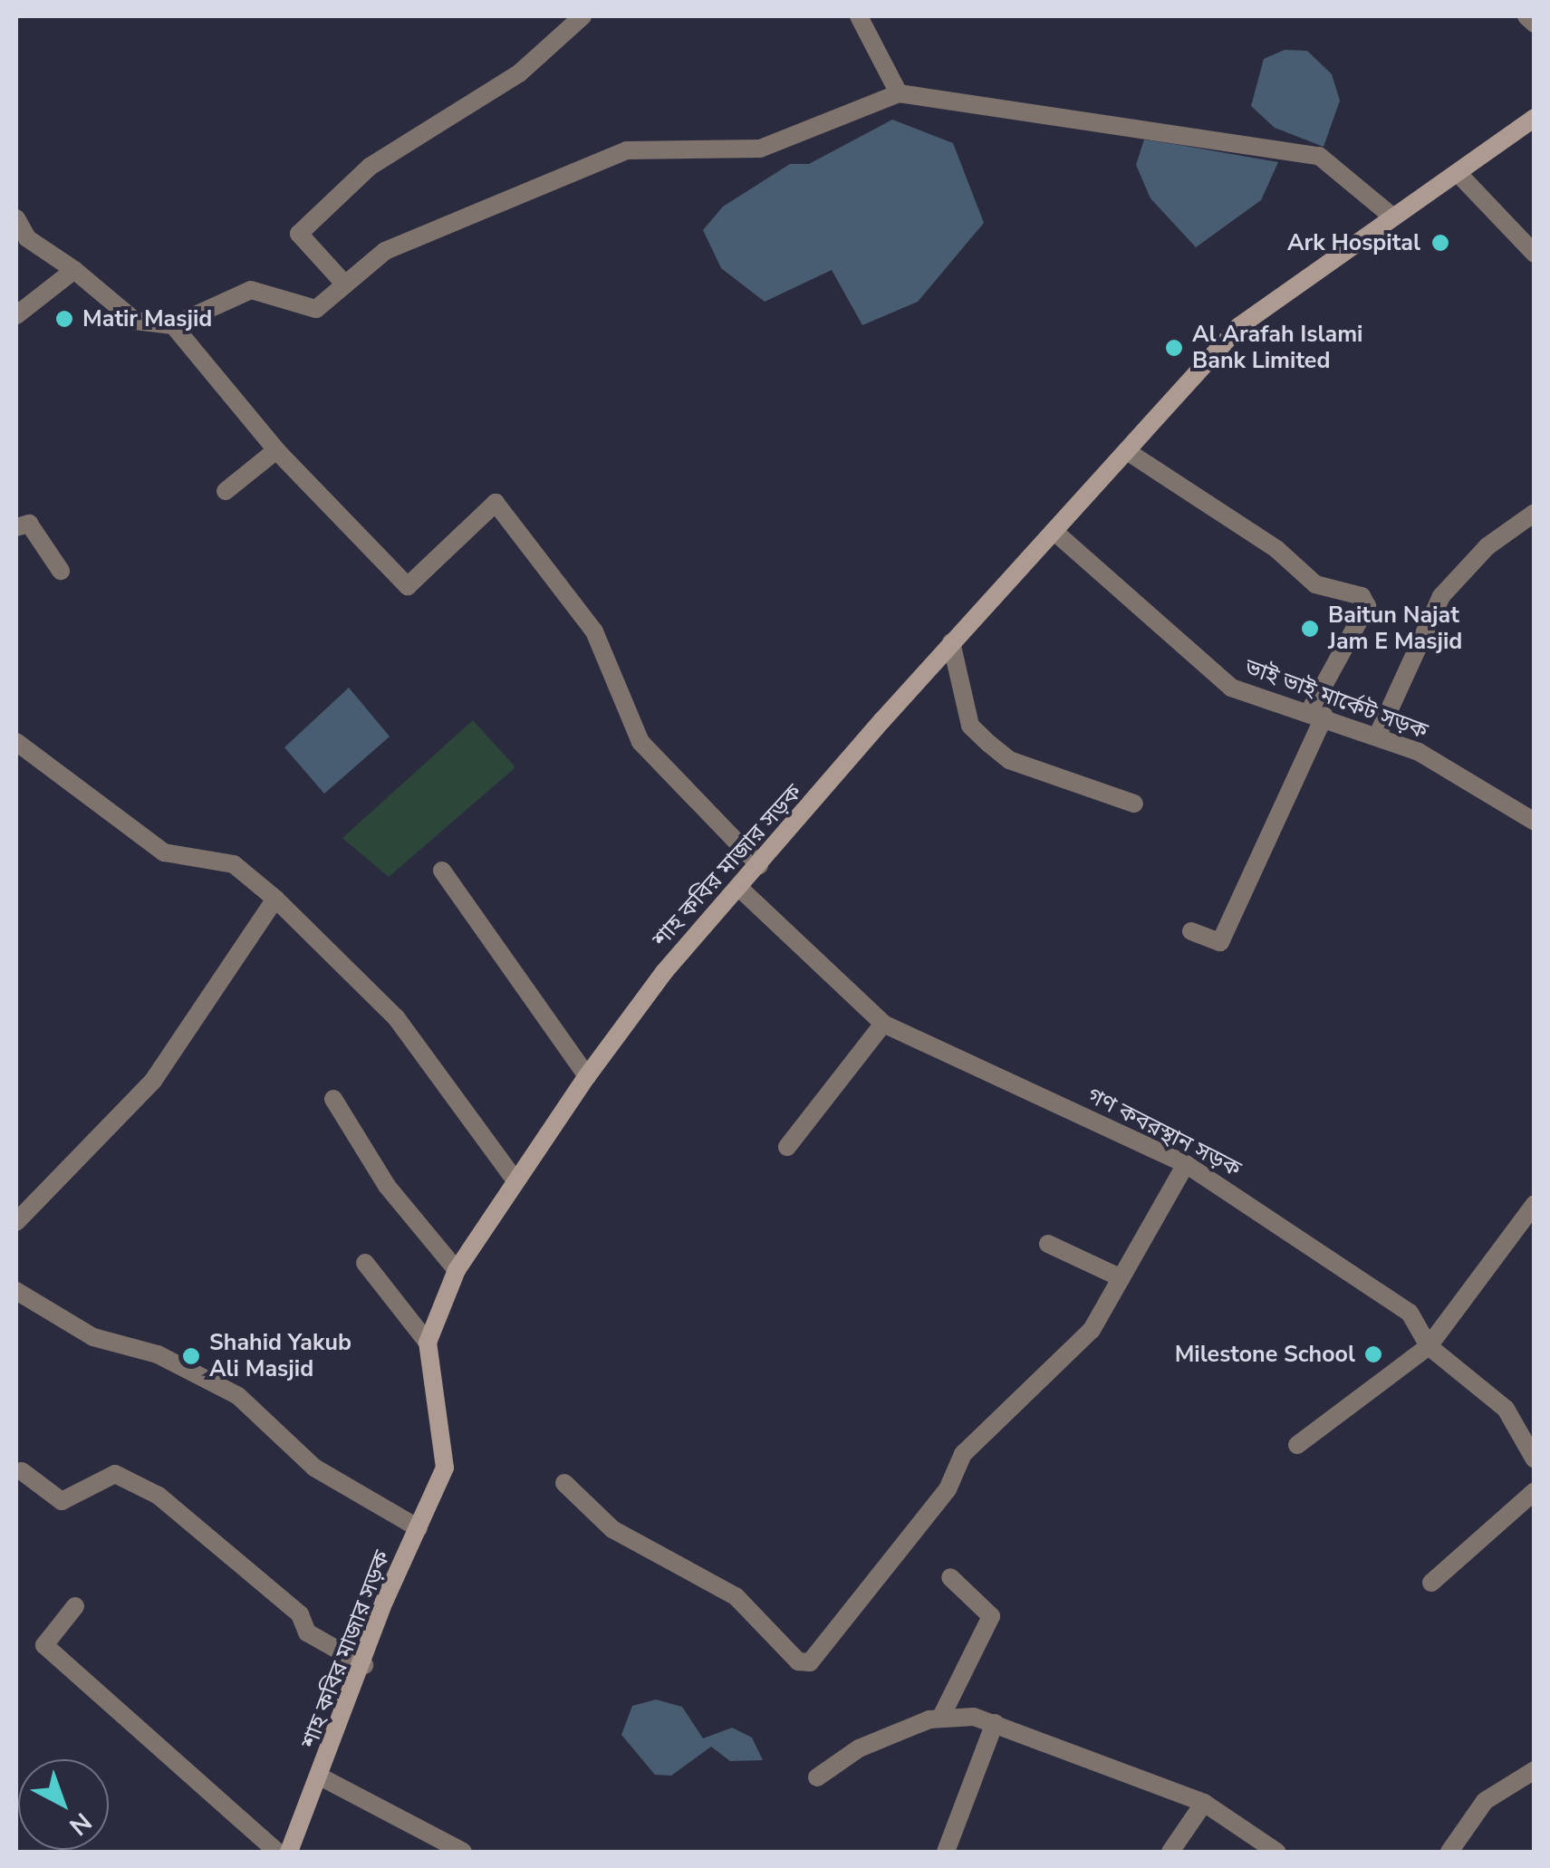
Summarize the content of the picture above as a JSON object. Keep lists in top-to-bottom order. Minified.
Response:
{"streets":{"main road":["শাহ কবির মাজার সড়ক"],"street":["ভাই ভাই মার্কেট সড়ক","গণ কবরস্থান সড়ক"]},"crossings":[["ভাই ভাই মার্কেট সড়ক","শাহ কবির মাজার সড়ক"],["শাহ কবির মাজার সড়ক","গণ কবরস্থান সড়ক"]],"places":["Ark Hospital","Matir Masjid","Al Arafah Islami Bank Limited","Baitun Najat Jam E Masjid","Milestone School","Shahid Yakub Ali Masjid"],"north":"bottom right"}
